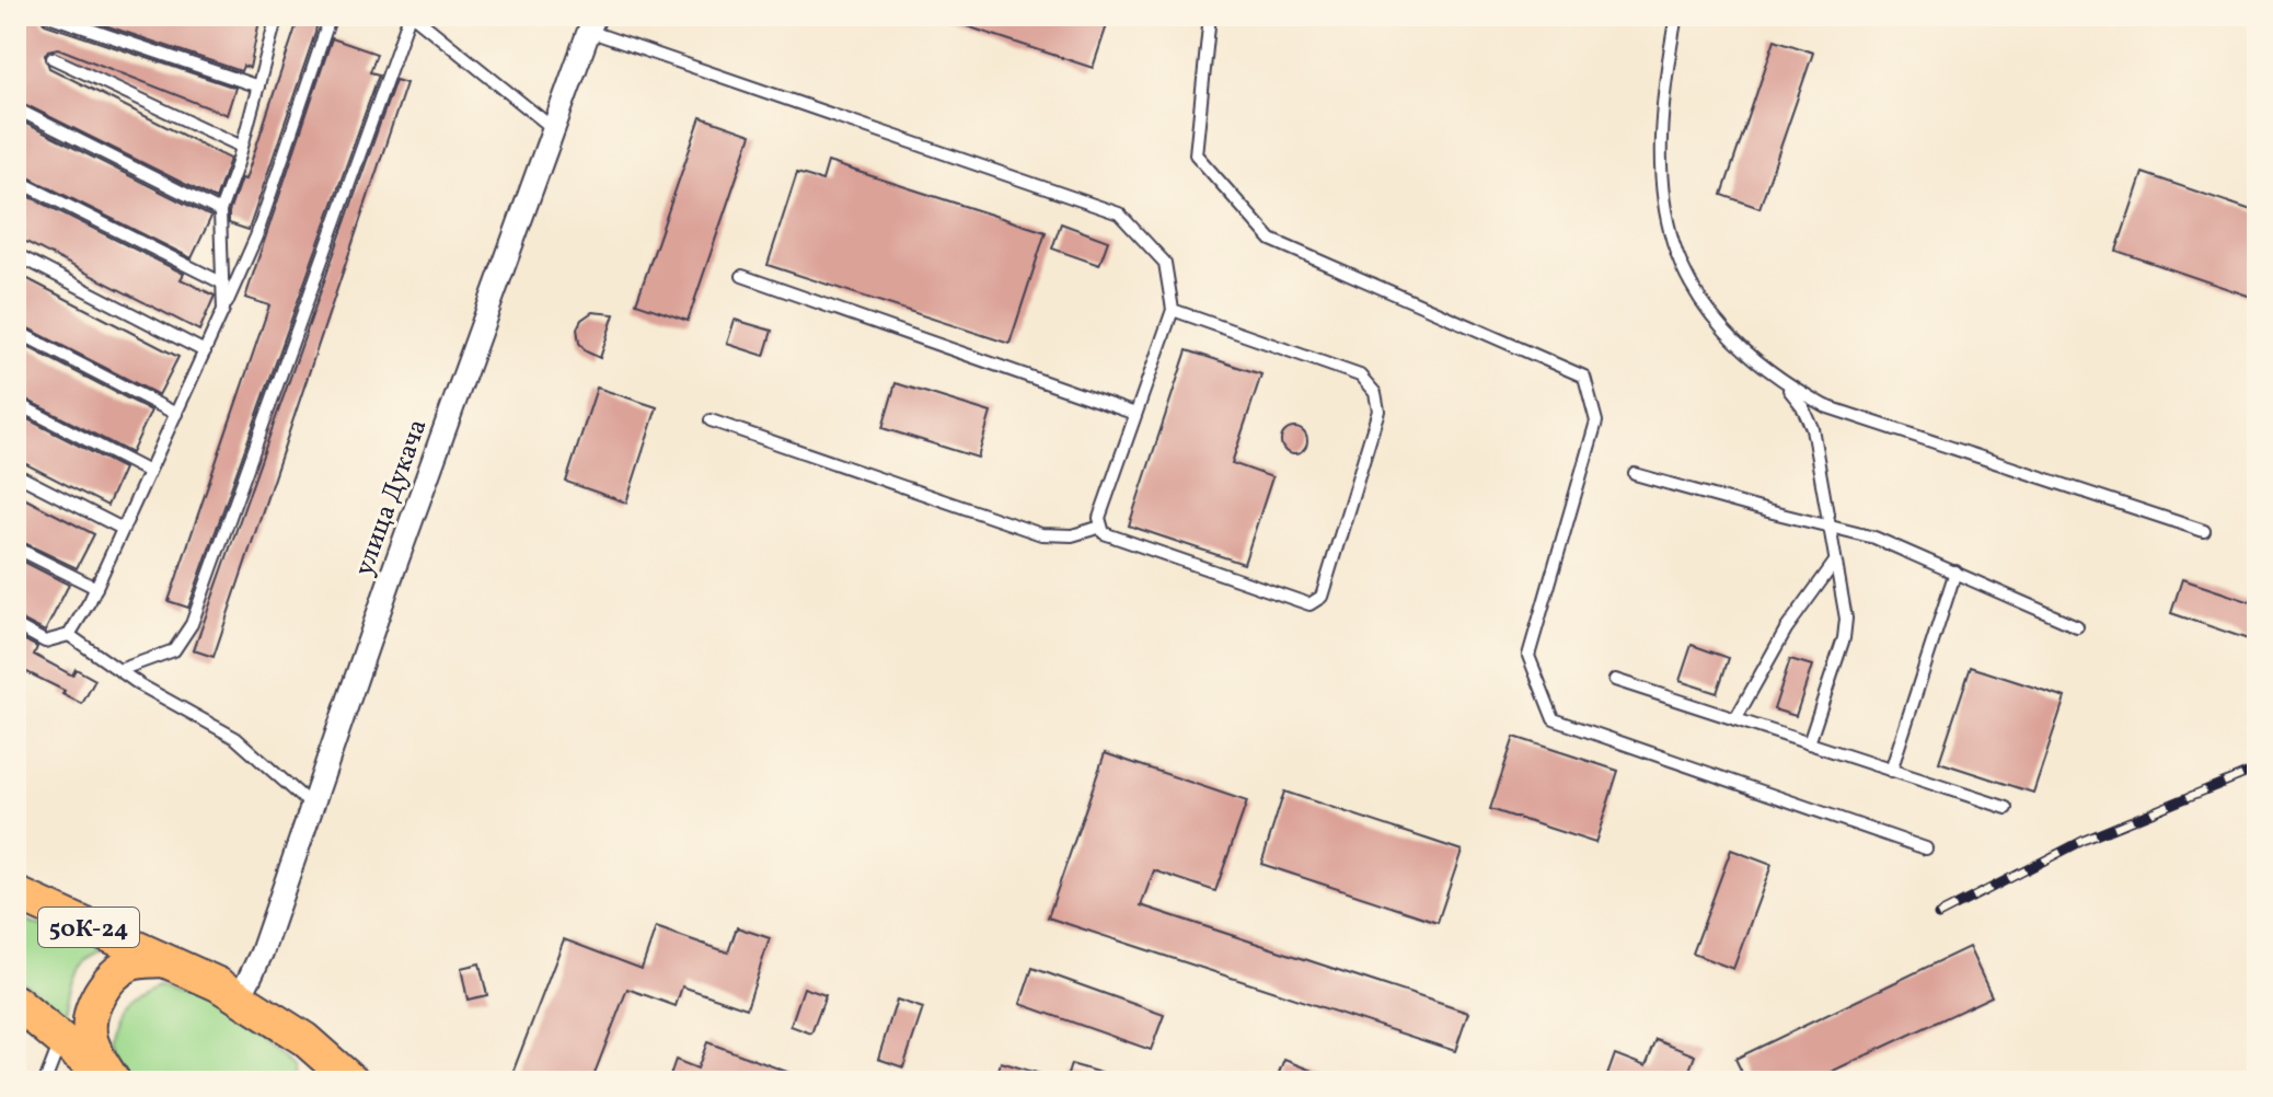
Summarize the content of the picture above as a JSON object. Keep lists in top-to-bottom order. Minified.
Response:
{"streets":{"main road":["50К-24"],"street":["улица Дукача"]},"crossings":[["улица Дукача","50К-24"]]}
